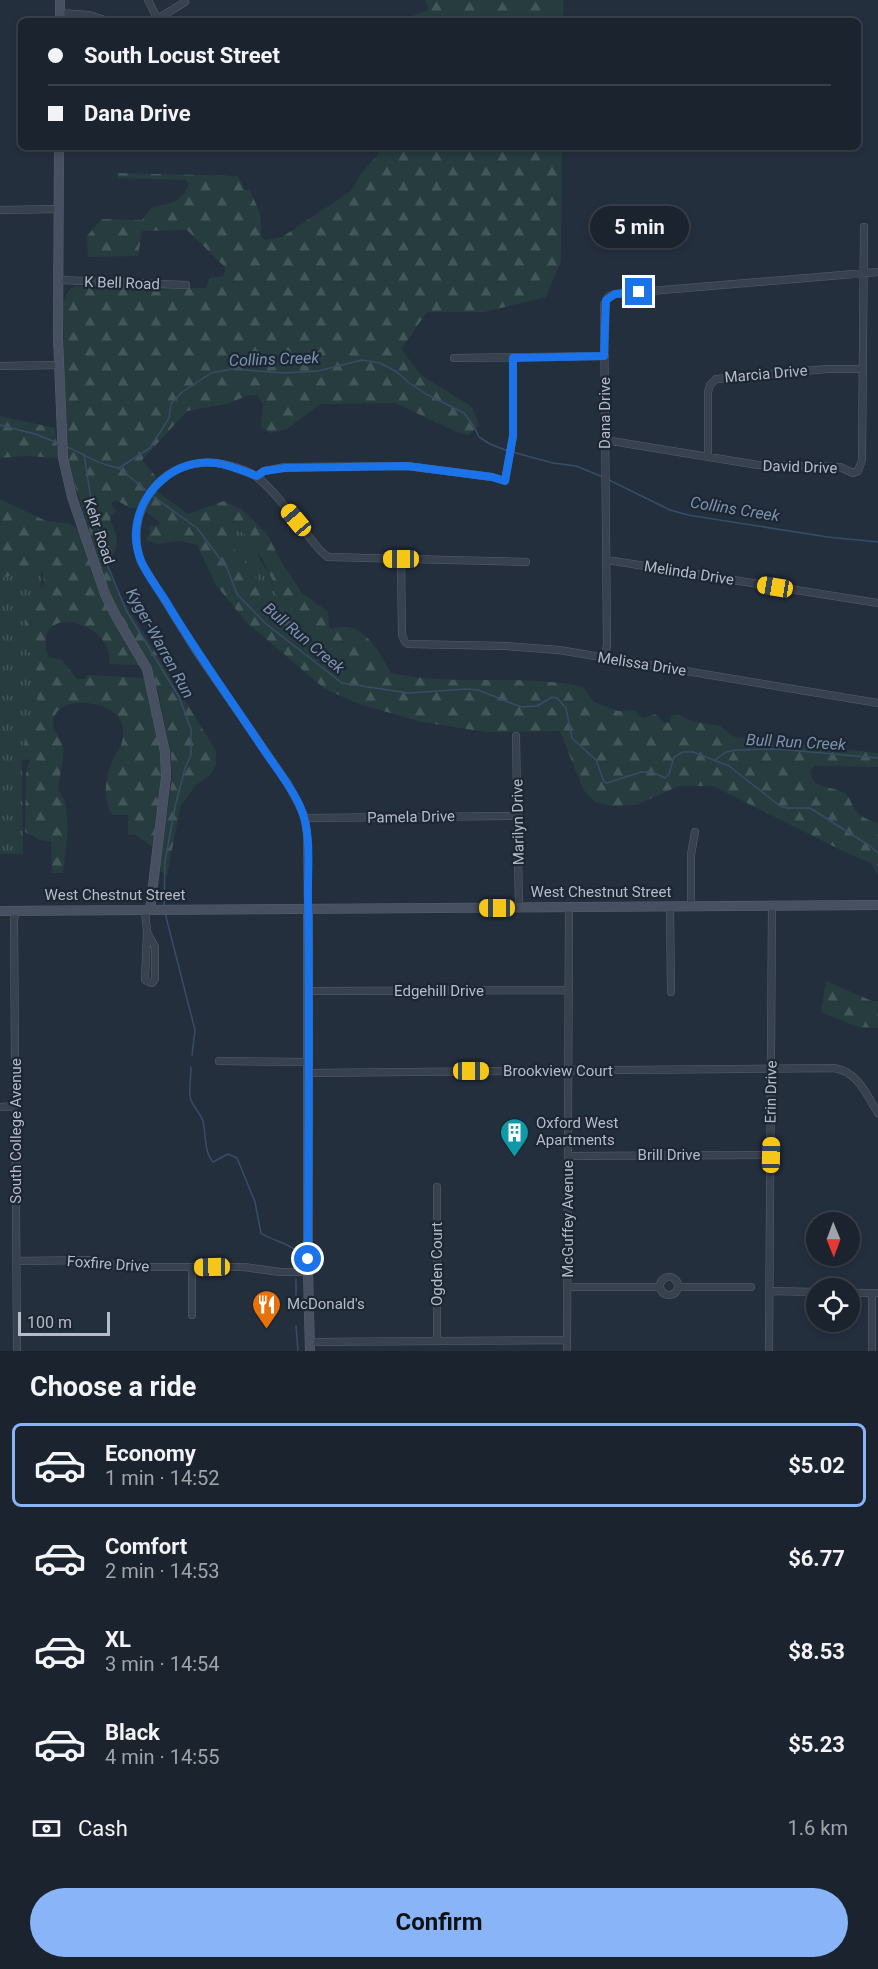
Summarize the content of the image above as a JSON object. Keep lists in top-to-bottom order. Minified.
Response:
{"streets":{"street":["K Bell Road","Marcia Drive","Dana Drive","David Drive","Kehr Road","Melinda Drive","Melissa Drive","Pamela Drive","Marilyn Drive","West Chestnut Street","Edgehill Drive","Brookview Court","Erin Drive","South College Avenue","Brill Drive","McGuffey Avenue","Foxfire Drive","Ogden Court"]},"crossings":[["K Bell Road","Kehr Road"],["Marcia Drive","David Drive"],["Dana Drive","David Drive"],["Dana Drive","Melinda Drive"],["Dana Drive","Melissa Drive"],["Kehr Road","West Chestnut Street"],["Pamela Drive","Marilyn Drive"],["Marilyn Drive","West Chestnut Street"],["West Chestnut Street","Erin Drive"],["West Chestnut Street","South College Avenue"],["West Chestnut Street","McGuffey Avenue"],["Edgehill Drive","McGuffey Avenue"],["Brookview Court","Erin Drive"],["Brookview Court","McGuffey Avenue"],["Erin Drive","Brill Drive"],["South College Avenue","Foxfire Drive"],["Brill Drive","McGuffey Avenue"]],"water":["Collins Creek","Bull Run Creek","Kyger-Warren Run"],"places":{"building":["Oxford West Apartments"],"restaurant":["McDonald's"]},"scale_bar":"100 m","north":"bottom","page":{"banner":["South Locust Street","Dana Drive"],"bubble":"5 min","scale":"100 m","heading":"Choose a ride","list":[{"name":"Economy","note":"1 min · 14:52","value":"$5.02"},{"name":"Comfort","note":"2 min · 14:53","value":"$6.77"},{"name":"XL","note":"3 min · 14:54","value":"$8.53"},{"name":"Black","note":"4 min · 14:55","value":"$5.23"}],"pay":["Cash","1.6 km"],"buttons":"Confirm"}}
